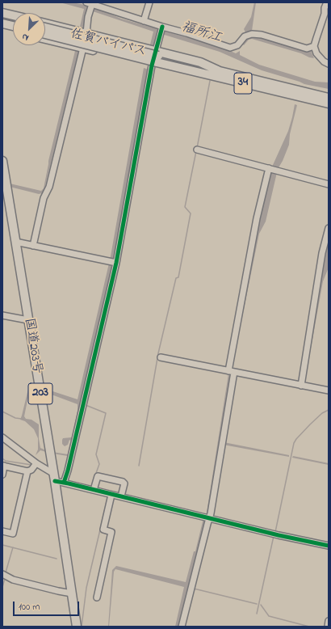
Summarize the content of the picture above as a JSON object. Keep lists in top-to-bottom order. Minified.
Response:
{"streets":{"highway":["佐賀バイパス","34","国道203号","203"]},"water":["福所江"],"scale_bar":"100 m","north":"bottom left"}
